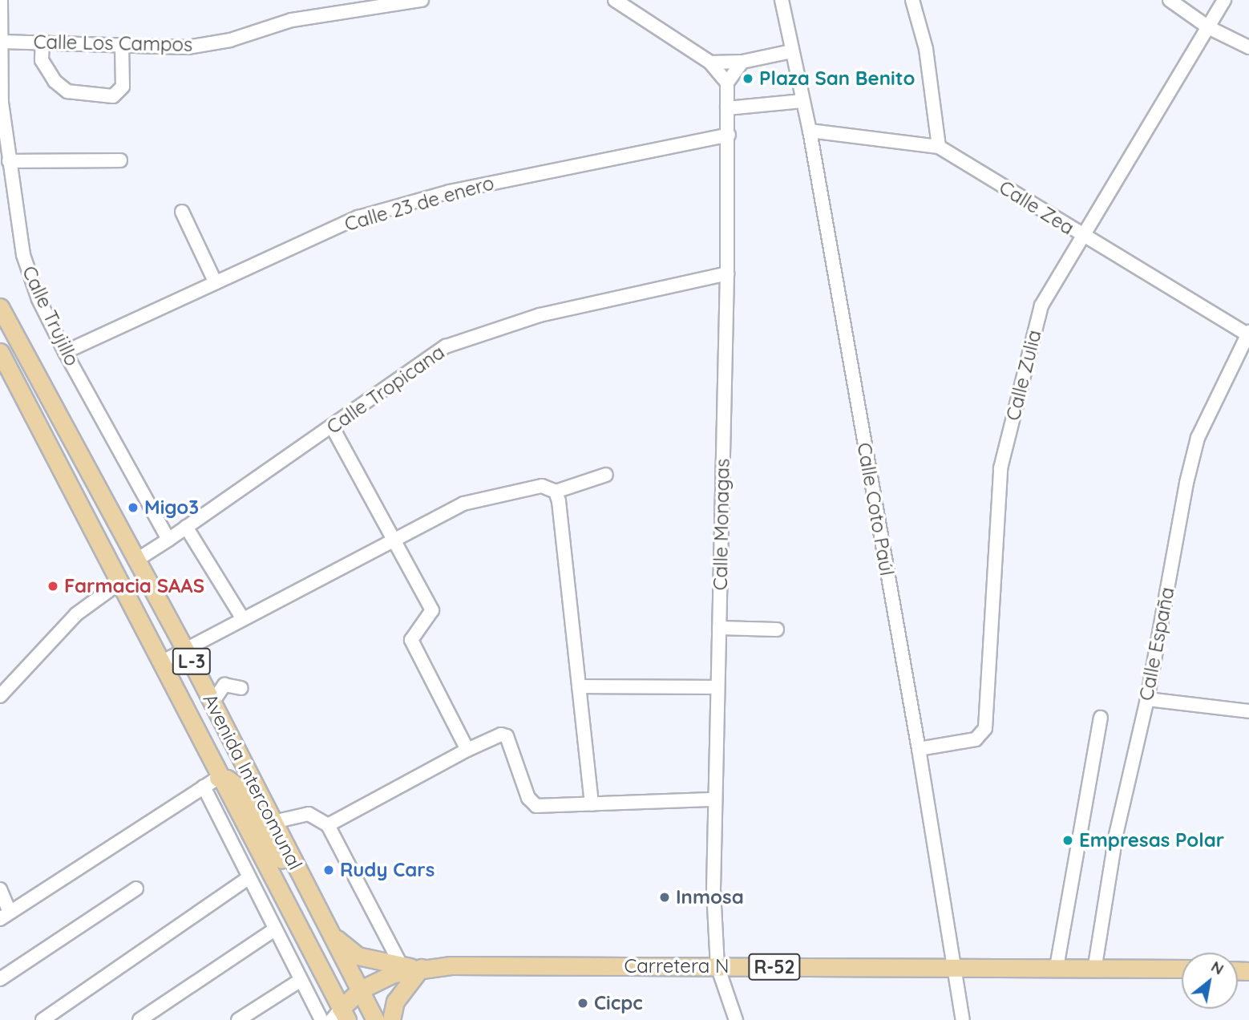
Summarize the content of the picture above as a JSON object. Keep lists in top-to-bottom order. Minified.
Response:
{"streets":{"main road":["L-3","Avenida Intercomunal","Carretera N","R-52"],"street":["Calle Los Campos","Calle 23 de enero","Calle Zea","Calle Trujillo","Calle Zulia","Calle Tropicana","Calle Coto Paúl","Calle Monagas","Calle España"]},"crossings":[["Calle Los Campos","Calle Trujillo"],["Calle 23 de enero","Calle Trujillo"],["Calle 23 de enero","Calle Monagas"],["Calle Zea","Calle Zulia"],["Calle Zea","Calle Coto Paúl"],["Calle Zea","Calle España"],["Calle Trujillo","Calle Tropicana"],["Calle Zulia","Calle Coto Paúl"],["Calle Tropicana","Calle Monagas"],["Calle Coto Paúl","Carretera N"],["Calle Monagas","Carretera N"],["Calle España","Carretera N"],["Avenida Intercomunal","Carretera N"]],"places":["Plaza San Benito","Migo3","Farmacia SAAS","Empresas Polar","Rudy Cars","Inmosa","Cicpc"],"north":"top right"}
